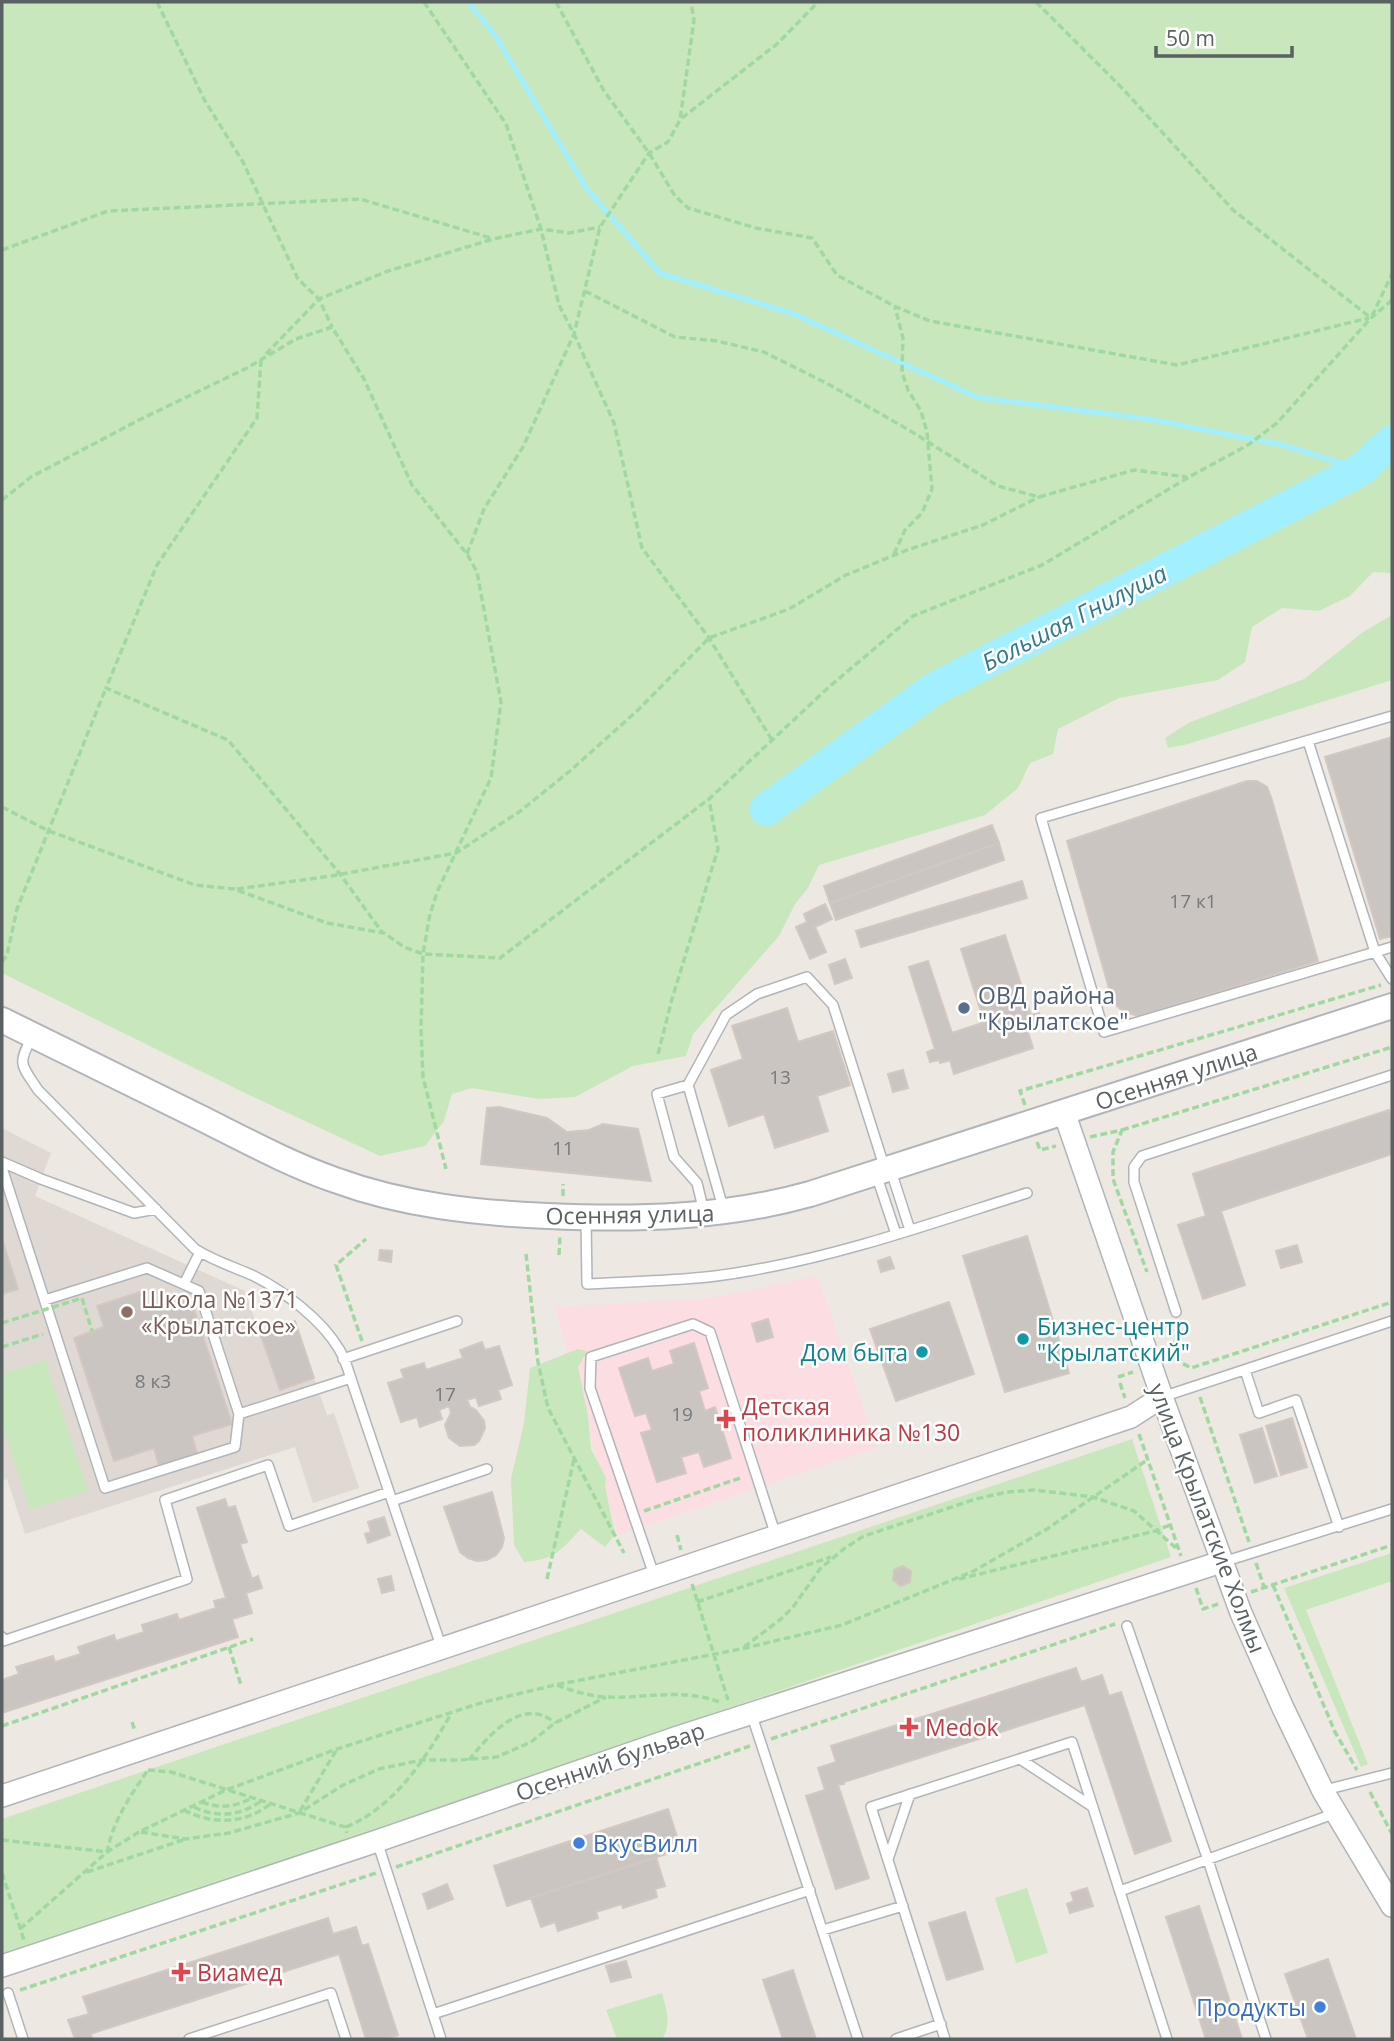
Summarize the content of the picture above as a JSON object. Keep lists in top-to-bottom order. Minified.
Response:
{"streets":{"main road":["Осенняя улица"],"street":["улица Крылатские Холмы","Осенний бульвар"]},"crossings":[["Осенняя улица","улица Крылатские Холмы"],["улица Крылатские Холмы","Осенний бульвар"]],"water":["Большая Гнилуша"],"places":{"other":["ОВД района \"Крылатское\"","Школа №1371 «Крылатское»","Бизнес-центр \"Крылатский\"","Дом быта","ВкусВилл","Продукты"],"health":["Детская поликлиника №130","Medok","Виамед"]},"house_numbers":["17 к1","13","11","8 к3","17","19"],"scale_bar":"50 m"}
